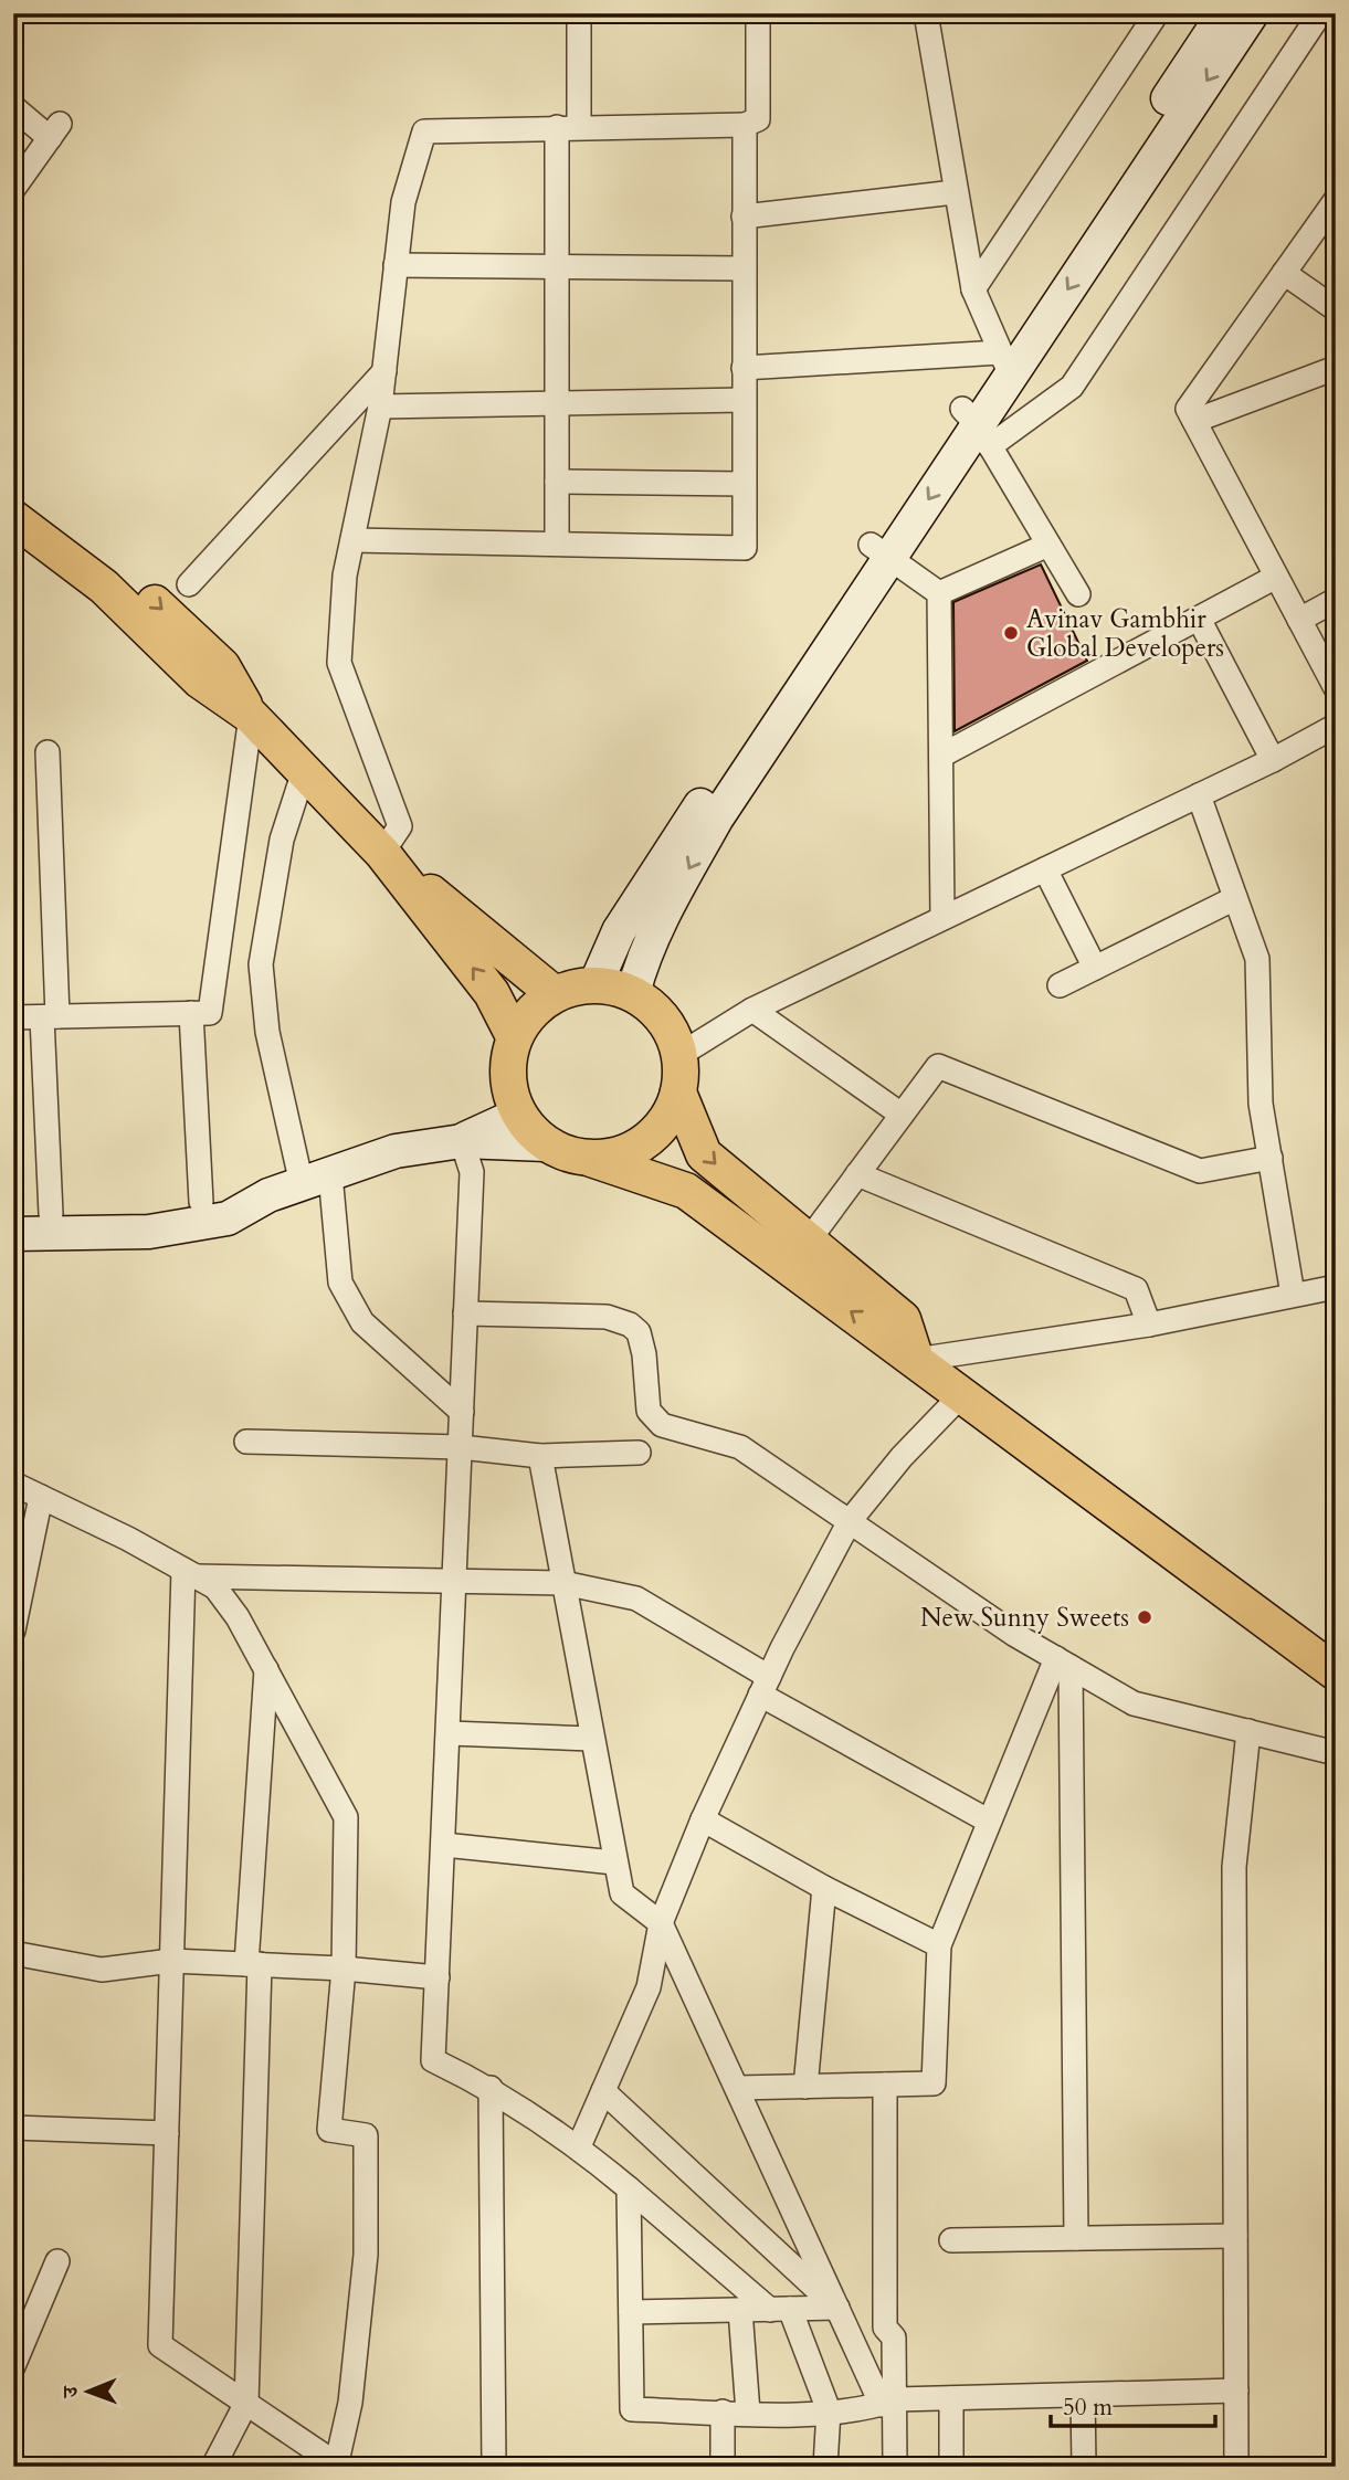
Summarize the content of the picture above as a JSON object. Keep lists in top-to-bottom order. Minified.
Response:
{"places":["Avinav Gambhir Global Developers","New Sunny Sweets"],"scale_bar":"50 m","north":"left"}
